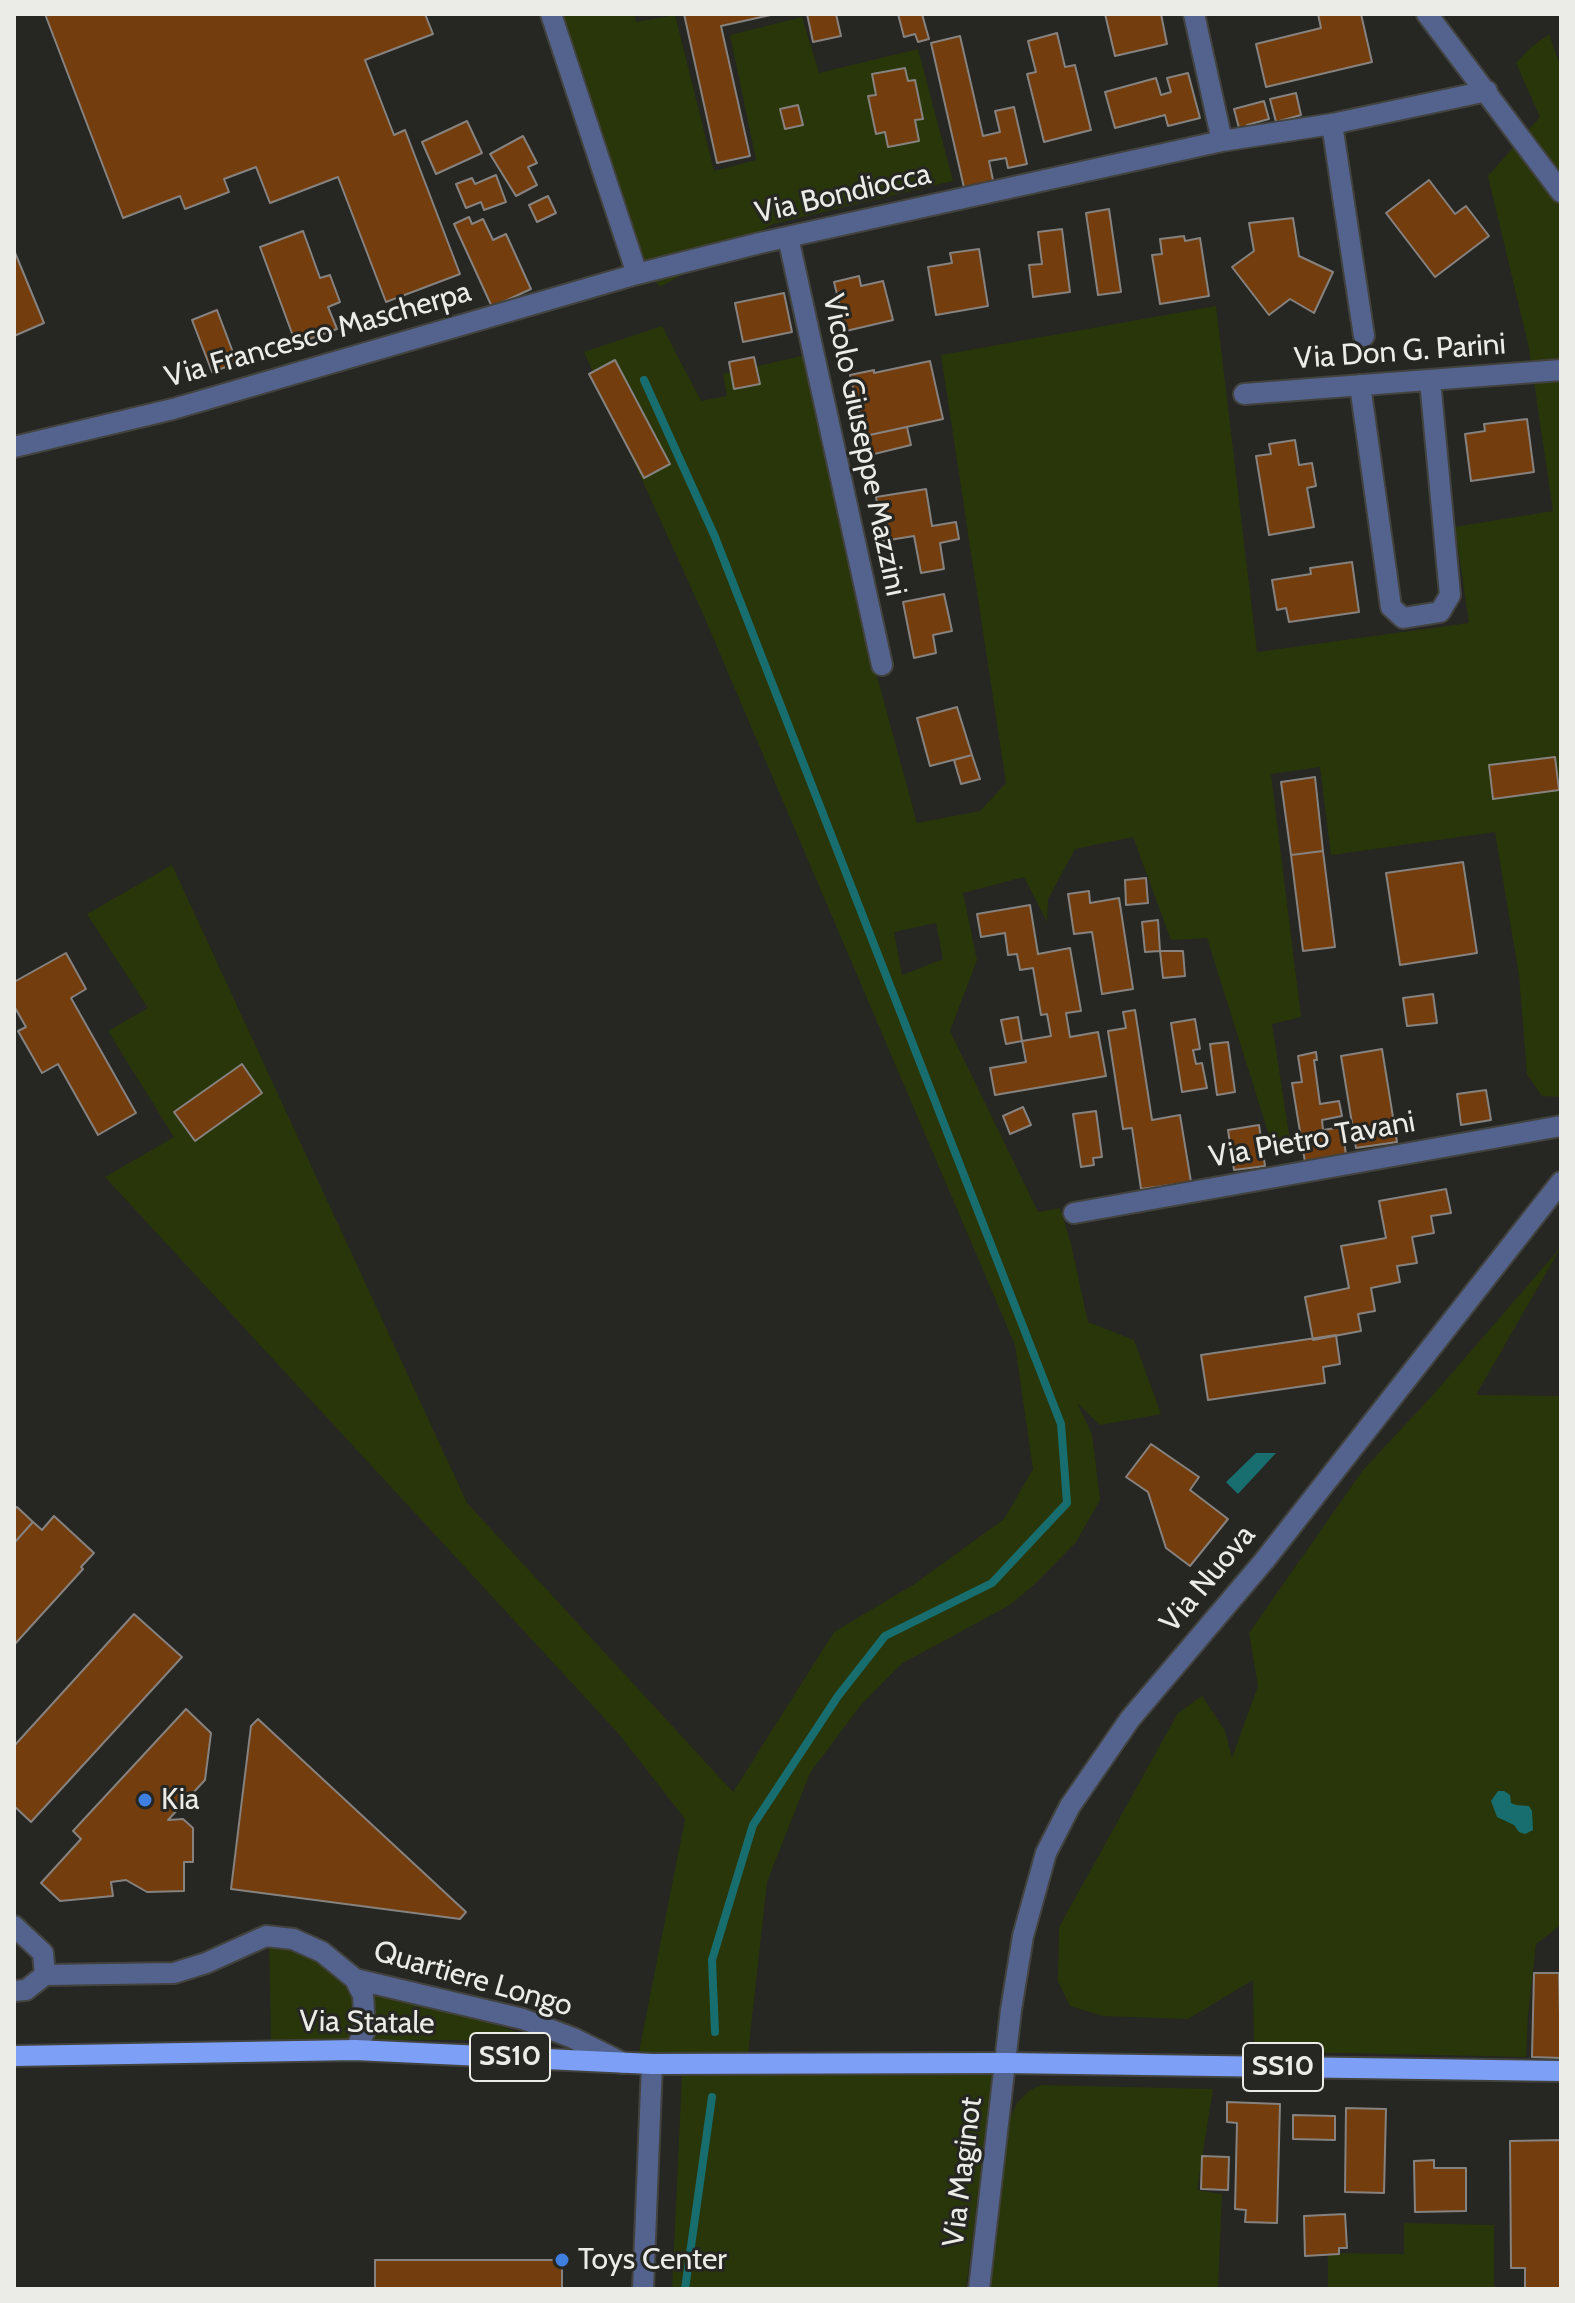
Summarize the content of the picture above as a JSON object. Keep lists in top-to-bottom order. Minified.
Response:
{"streets":{"main road":["Via Statale","SS10"],"street":["Via Bondiocca","Via Francesco Mascherpa","Via Don G. Parini","Vicolo Giuseppe Mazzini","Via Pietro Tavani","Via Nuova","Quartiere Longo","Via Maginot"]},"crossings":[["Via Bondiocca","Via Francesco Mascherpa"],["Via Bondiocca","Vicolo Giuseppe Mazzini"],["Via Nuova","Via Statale"],["Via Nuova","SS10"],["Via Nuova","Via Maginot"],["Quartiere Longo","Via Statale"],["Via Statale","SS10"],["Via Statale","Via Maginot"],["SS10","Via Maginot"]],"places":["Kia","Toys Center"]}
